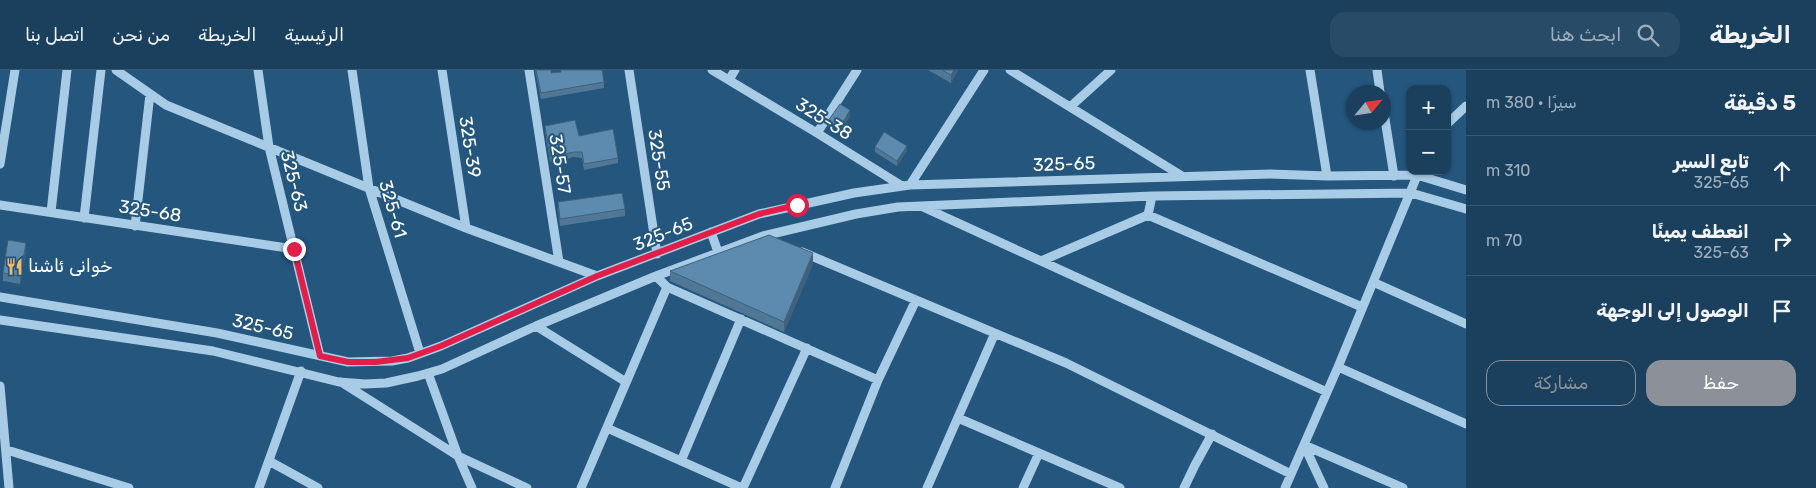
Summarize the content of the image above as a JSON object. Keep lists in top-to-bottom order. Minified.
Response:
{"streets":{"street":["325-38","325-39","325-55","325-57","325-65","325-63","325-61","325-68"]},"crossings":[["325-38","325-65"],["325-55","325-65"],["325-65","325-63"],["325-65","325-61"],["325-63","325-68"]],"places":{"restaurant":["خوانى ئاشنا"]},"north":"top right","page":{"header":"الخريطة","search":"ابحث هنا","nav":["الرئيسية","الخريطة","من نحن","اتصل بنا"],"heading":["5 دقيقة","سيرًا · 380 m"],"map_buttons":["+","−"],"list":[["تابع السير","325-65","310 m"],["انعطف يمينًا","325-63","70 m"],"الوصول إلى الوجهة"],"buttons":["حفظ","مشاركة"]}}
